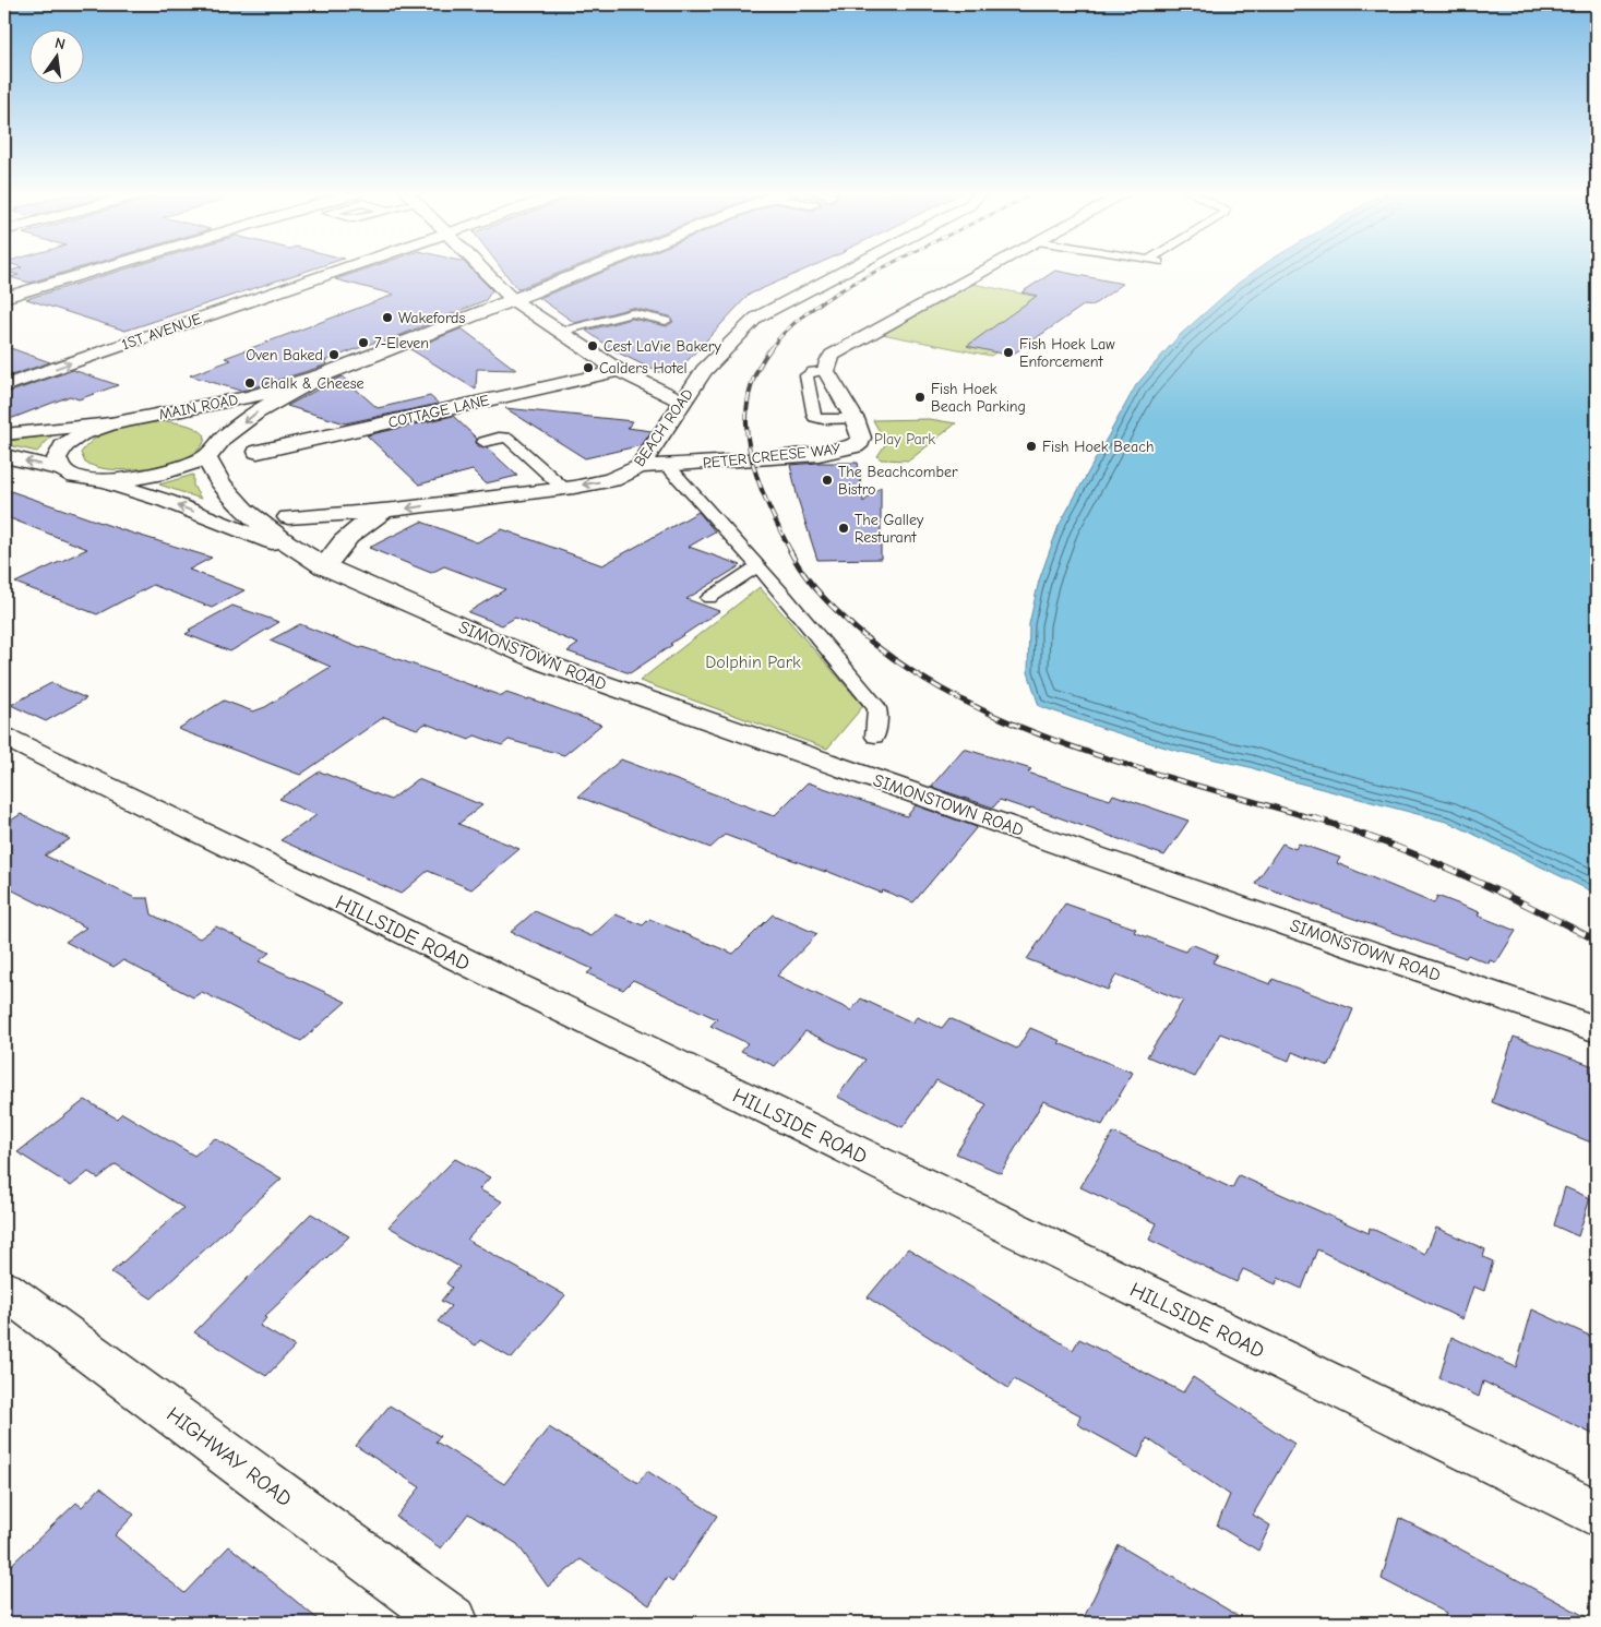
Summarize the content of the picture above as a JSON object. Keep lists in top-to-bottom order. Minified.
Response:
{"streets":{"street":["1ST AVENUE","MAIN ROAD","COTTAGE LANE","BEACH ROAD","PETER CREESE WAY","SIMONSTOWN ROAD","HILLSIDE ROAD","HIGHWAY ROAD"]},"crossings":[["MAIN ROAD","SIMONSTOWN ROAD"],["BEACH ROAD","PETER CREESE WAY"],["BEACH ROAD","SIMONSTOWN ROAD"]],"parks":["Play Park","Dolphin Park"],"places":["Wakefords","7-Eleven","Cest LaVie Bakery","Fish Hoek Law Enforcement","Oven Baked","Calders Hotel","Chalk & Cheese","Fish Hoek Beach Parking","Fish Hoek Beach","The Beachcomber Bistro","The Galley Resturant"],"north":"top"}
